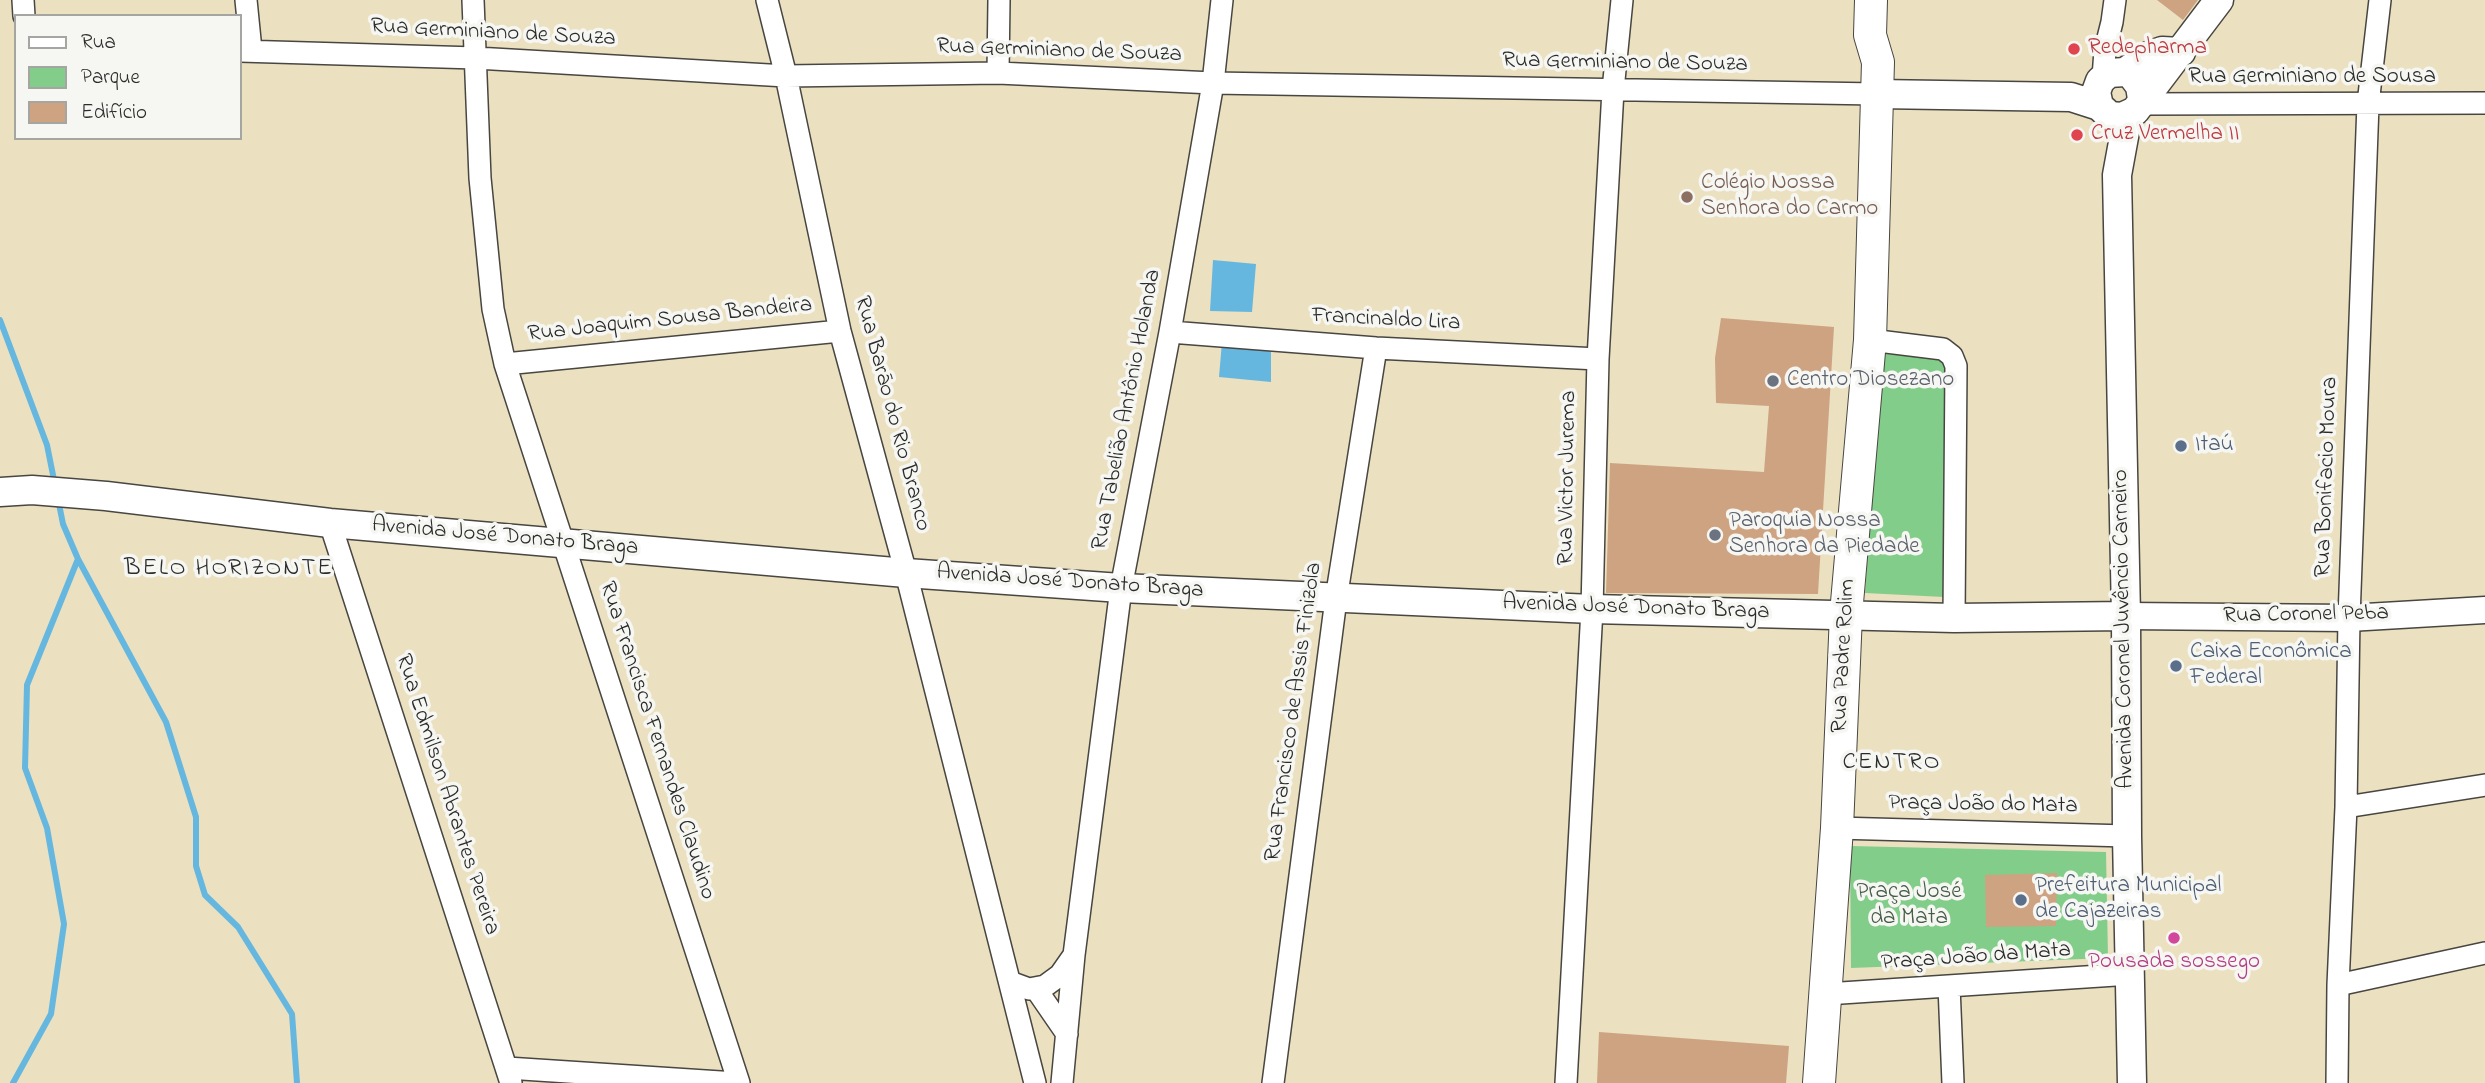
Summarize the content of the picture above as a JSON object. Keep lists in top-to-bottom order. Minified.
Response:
{"streets":{"main road":["Avenida José Donato Braga","Avenida Coronel Juvêncio Carneiro","Rua Padre Rolim"],"street":["Rua Germiniano de Souza","Rua Germiniano de Sousa","Rua Joaquim Sousa Bandeira","Francinaldo Lira","Rua Tabelião Antônio Holanda","Rua Barāo do Rio Branco","Rua Bonifacio Moura","Rua Victor Jurema","Rua Coronel Peba","Rua Francisco de Assis Finizola","Rua Francisca Fernandes Claudino","Rua Edmilson Abrantes Pereira","Praça João do Mata","Praça João da Mata"]},"crossings":[["Rua Germiniano de Souza","Rua Tabelião Antônio Holanda"],["Rua Germiniano de Souza","Rua Barāo do Rio Branco"],["Rua Germiniano de Souza","Rua Victor Jurema"],["Rua Germiniano de Souza","Rua Padre Rolim"],["Rua Germiniano de Souza","Rua Francisca Fernandes Claudino"],["Rua Germiniano de Sousa","Rua Bonifacio Moura"],["Rua Germiniano de Sousa","Avenida Coronel Juvêncio Carneiro"],["Rua Joaquim Sousa Bandeira","Rua Barāo do Rio Branco"],["Rua Joaquim Sousa Bandeira","Rua Francisca Fernandes Claudino"],["Francinaldo Lira","Rua Tabelião Antônio Holanda"],["Francinaldo Lira","Rua Victor Jurema"],["Francinaldo Lira","Rua Francisco de Assis Finizola"],["Rua Tabelião Antônio Holanda","Avenida José Donato Braga"],["Rua Barāo do Rio Branco","Avenida José Donato Braga"],["Rua Bonifacio Moura","Rua Coronel Peba"],["Rua Victor Jurema","Avenida José Donato Braga"],["Avenida José Donato Braga","Rua Coronel Peba"],["Avenida José Donato Braga","Avenida Coronel Juvêncio Carneiro"],["Avenida José Donato Braga","Rua Padre Rolim"],["Avenida José Donato Braga","Rua Francisco de Assis Finizola"],["Avenida José Donato Braga","Rua Francisca Fernandes Claudino"],["Avenida José Donato Braga","Rua Edmilson Abrantes Pereira"],["Rua Coronel Peba","Avenida Coronel Juvêncio Carneiro"],["Avenida Coronel Juvêncio Carneiro","Praça João do Mata"],["Avenida Coronel Juvêncio Carneiro","Praça João da Mata"],["Rua Padre Rolim","Praça João do Mata"],["Rua Padre Rolim","Praça João da Mata"]],"districts":["BELO HORIZONTE","CENTRO"],"parks":["Praça José da Mata"],"places":["Redepharma","Cruz Vermelha II","Colégio Nossa Senhora do Carmo","Centro Diosezano","Itaú","Paroquia Nossa Senhora da Piedade","Caixa Econômica Federal","Prefeitura Municipal de Cajazeiras","Pousada sossego"],"legend":["Rua","Parque","Edifício"]}
